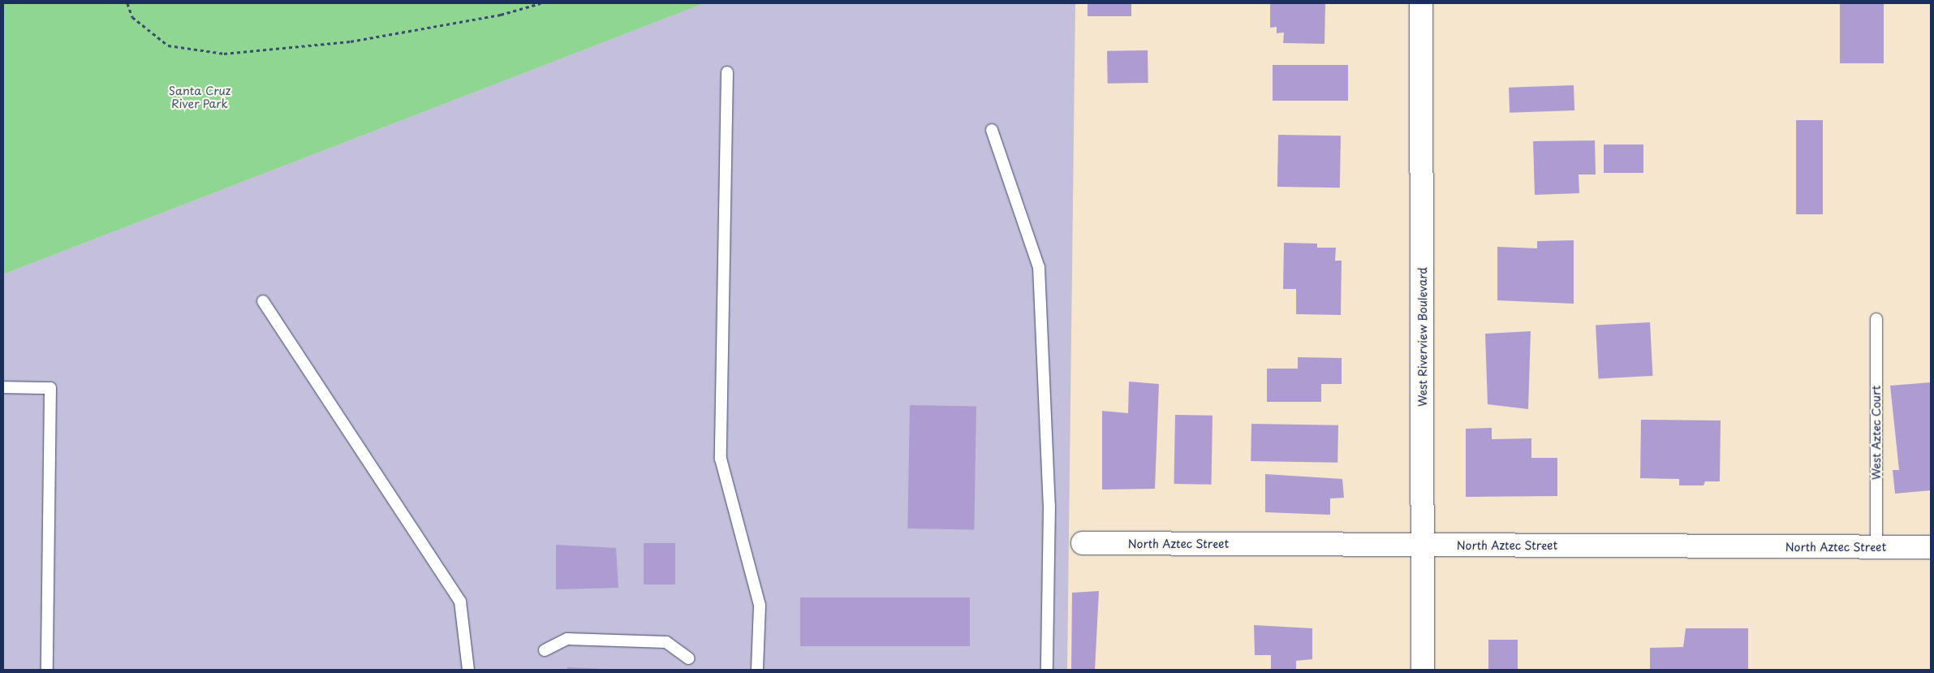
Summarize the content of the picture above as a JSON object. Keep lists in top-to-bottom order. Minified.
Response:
{"streets":{"street":["West Riverview Boulevard","North Aztec Street"],"lane":["West Aztec Court"]},"crossings":[["West Riverview Boulevard","North Aztec Street"],["West Aztec Court","North Aztec Street"]],"parks":["Santa Cruz River Park"]}
